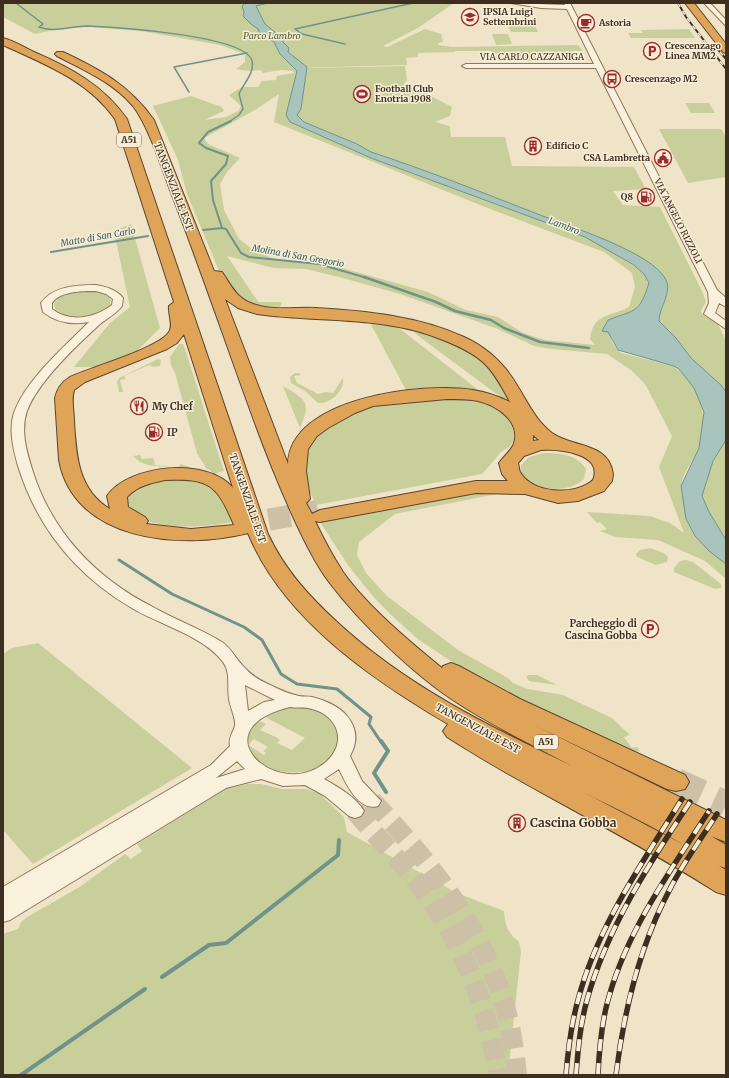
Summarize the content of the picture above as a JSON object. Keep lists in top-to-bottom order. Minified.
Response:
{"streets":{"highway":["A51","TANGENZIALE EST"],"street":["VIA CARLO CAZZANIGA","VIA ANGELO RIZZOLI"]},"crossings":[["VIA CARLO CAZZANIGA","VIA ANGELO RIZZOLI"],["A51","TANGENZIALE EST"]],"water":["Lambro","Matto di San Carlo","Molina di San Gregorio"],"parks":["Parco Lambro"],"places":{"school or university":["IPSIA Luigi Settembrini"],"cafe":["Astoria"],"parking":["Crescenzago Linea MM2","Parcheggio di Cascina Gobba"],"bus stop":["Crescenzago M2"],"sports":["Football Club Enotria 1908"],"building":["Edificio C","Cascina Gobba"],"public building":["CSA Lambretta"],"fuel station":["Q8","IP"],"restaurant":["My Chef"]}}
